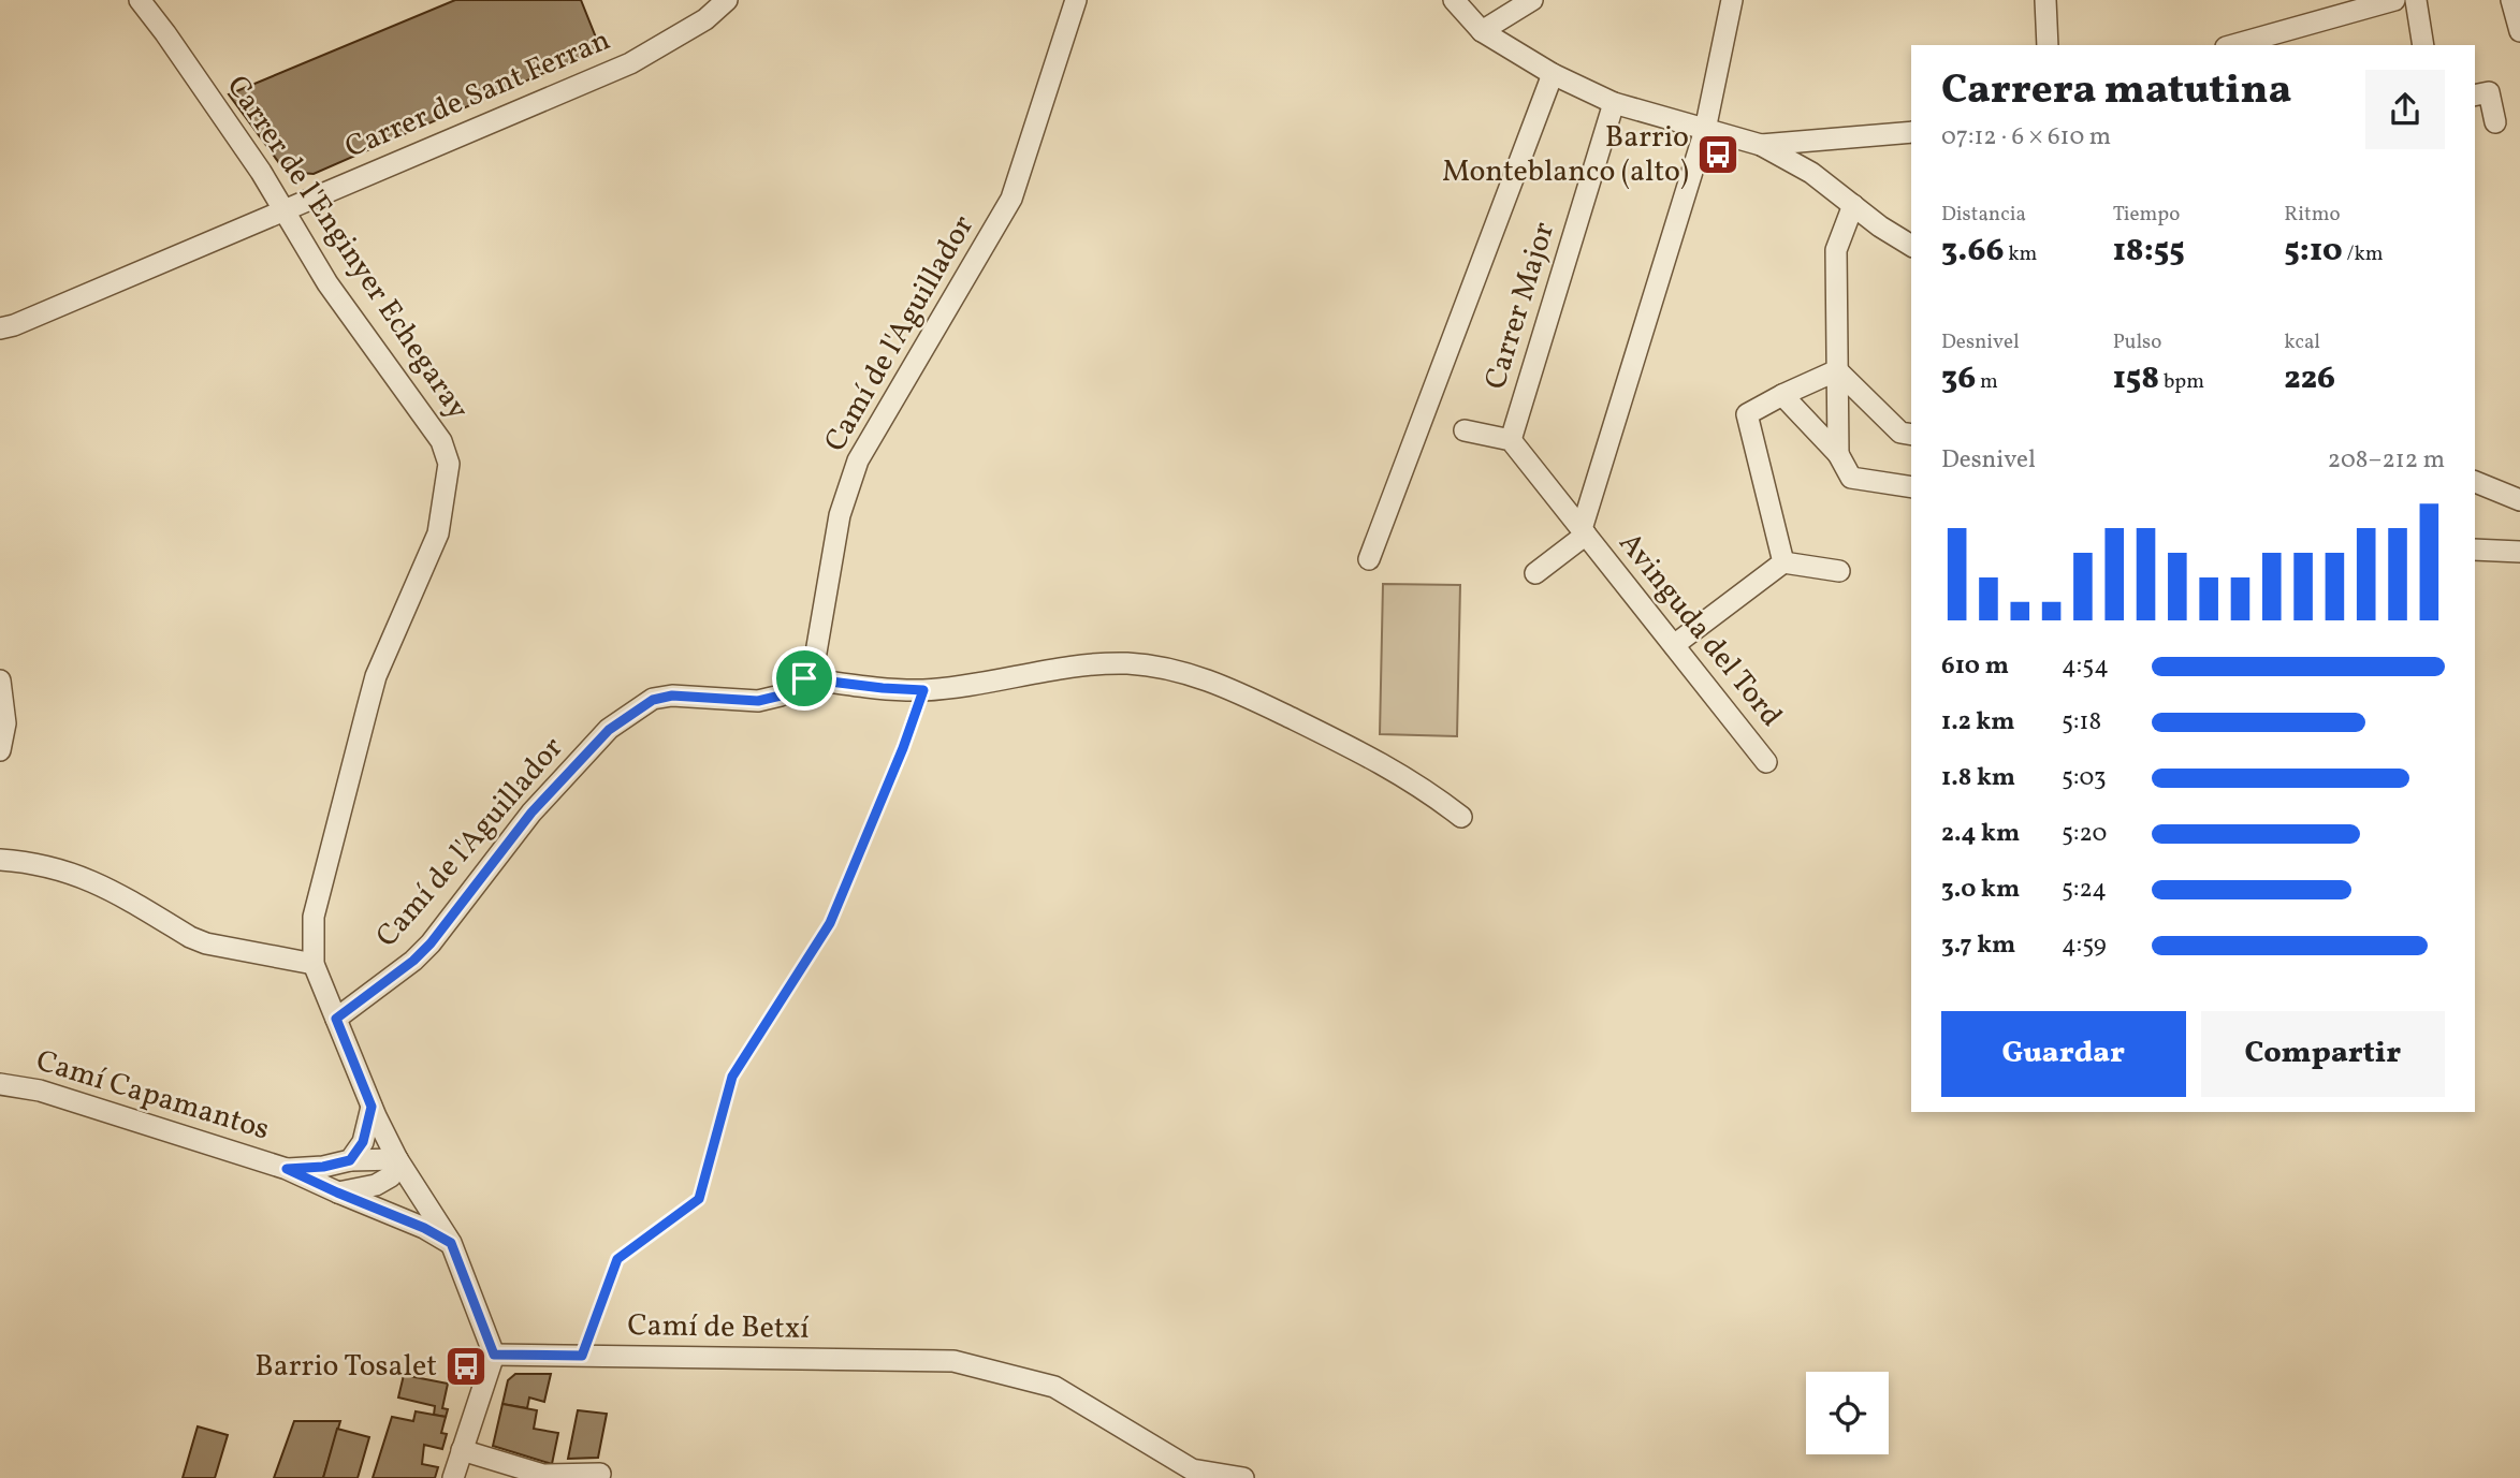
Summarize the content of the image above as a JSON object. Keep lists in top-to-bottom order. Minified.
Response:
{"streets":{"street":["Carrer de Sant Ferran","Carrer de l'Enginyer Echegaray","Carrer Major","Camí de l'Aguillador","Avinguda del Tord","Camí Capamantos","Camí de Betxí"]},"crossings":[["Carrer de Sant Ferran","Carrer de l'Enginyer Echegaray"],["Carrer de l'Enginyer Echegaray","Camí de l'Aguillador"]],"places":{"bus stop":["Barrio Monteblanco (alto)","Barrio Tosalet"]},"page":{"heading":["Carrera matutina","07:12 · 6 × 610 m"],"stats":[["Distancia","3.66 km"],["Tiempo","18:55"],["Ritmo","5:10 /km"],["Desnivel","36 m"],["Pulso","158 bpm"],["kcal","226"]],"chart":["Desnivel","208–212 m"],"list":[{"name":"610 m","note":"4:54"},{"name":"1.2 km","note":"5:18"},{"name":"1.8 km","note":"5:03"},{"name":"2.4 km","note":"5:20"},{"name":"3.0 km","note":"5:24"},{"name":"3.7 km","note":"4:59"}],"buttons":["Guardar","Compartir"]}}
